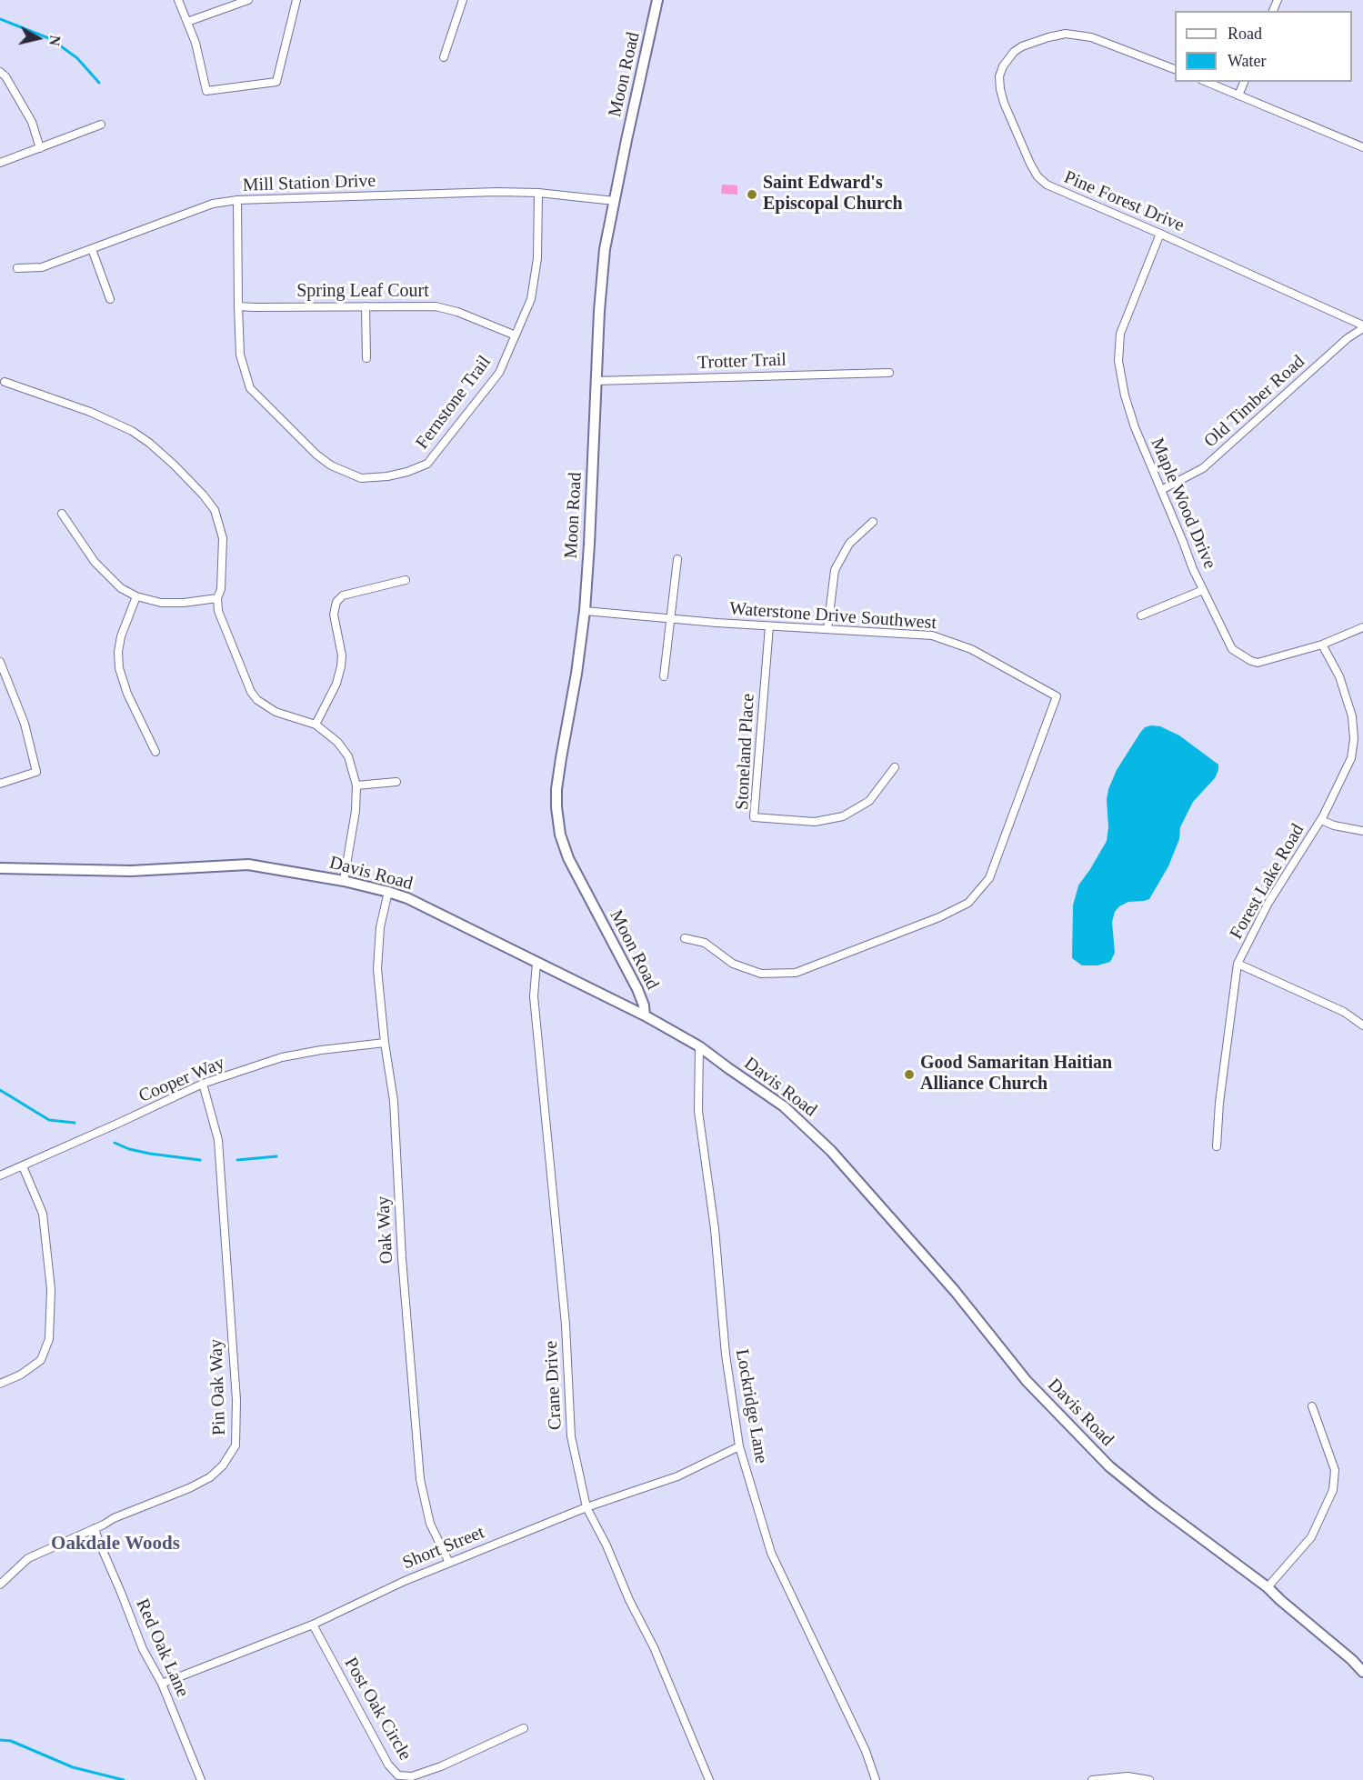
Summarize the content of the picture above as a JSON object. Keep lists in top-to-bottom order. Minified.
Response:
{"streets":{"street":["Moon Road","Mill Station Drive","Pine Forest Drive","Spring Leaf Court","Trotter Trail","Old Timber Road","Fernstone Trail","Maple Wood Drive","Waterstone Drive Southwest","Stoneland Place","Davis Road","Forest Lake Road","Cooper Way","Oak Way","Crane Drive","Pin Oak Way","Lockridge Lane","Short Street","Red Oak Lane","Post Oak Circle"]},"crossings":[["Moon Road","Mill Station Drive"],["Moon Road","Trotter Trail"],["Moon Road","Waterstone Drive Southwest"],["Moon Road","Davis Road"],["Mill Station Drive","Fernstone Trail"],["Pine Forest Drive","Old Timber Road"],["Pine Forest Drive","Maple Wood Drive"],["Spring Leaf Court","Fernstone Trail"],["Old Timber Road","Maple Wood Drive"],["Maple Wood Drive","Forest Lake Road"],["Waterstone Drive Southwest","Stoneland Place"],["Davis Road","Oak Way"],["Davis Road","Crane Drive"],["Davis Road","Lockridge Lane"],["Cooper Way","Oak Way"],["Cooper Way","Pin Oak Way"],["Oak Way","Short Street"],["Crane Drive","Short Street"],["Pin Oak Way","Red Oak Lane"],["Lockridge Lane","Short Street"],["Short Street","Red Oak Lane"],["Short Street","Post Oak Circle"]],"districts":["Oakdale Woods"],"places":["Saint Edward's Episcopal Church","Good Samaritan Haitian Alliance Church"],"legend":["Road","Water"],"north":"right"}
